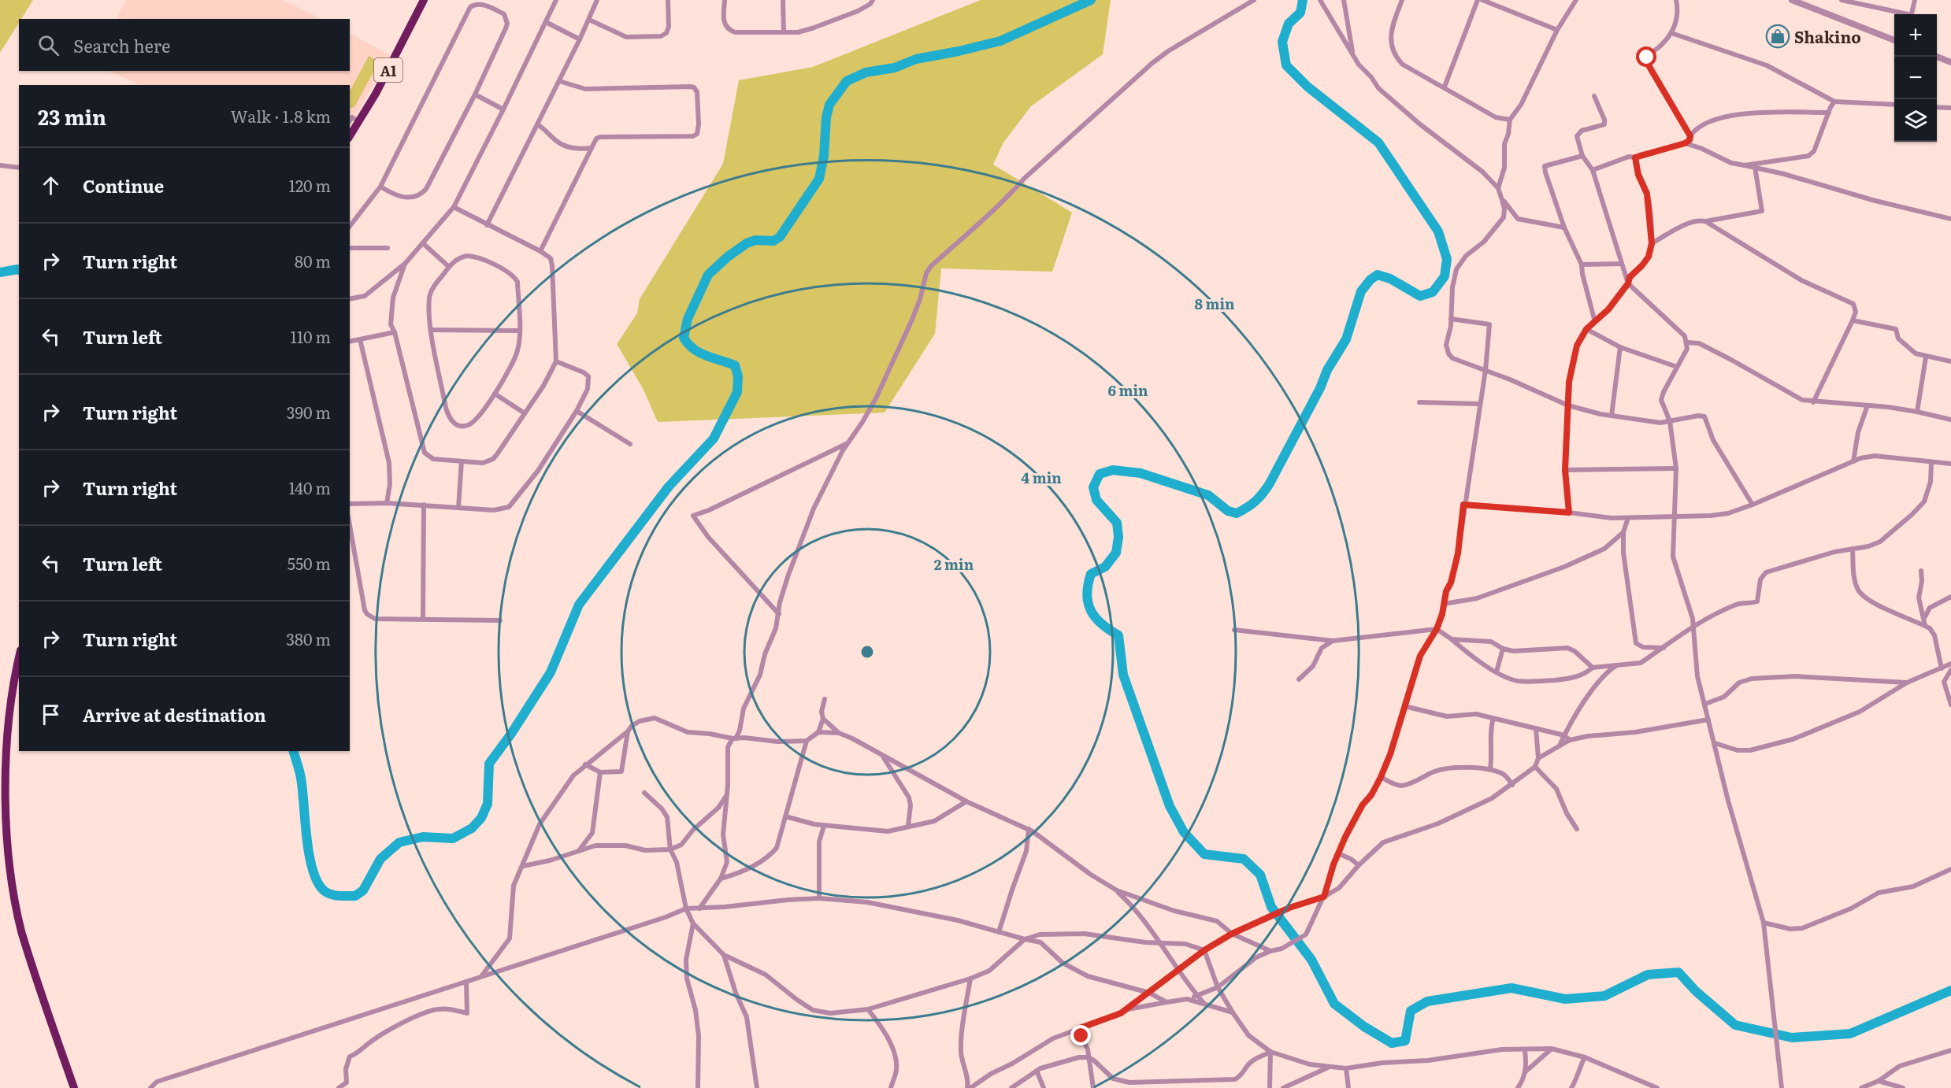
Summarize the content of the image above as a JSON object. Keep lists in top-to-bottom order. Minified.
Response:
{"streets":{"highway":["A1"]},"places":{"shop":["Shakino"]},"page":{"map_buttons":["+","−"],"search":"Search here","heading":["23 min","Walk · 1.8 km"],"list":[["Continue","120 m"],["Turn right","80 m"],["Turn left","110 m"],["Turn right","390 m"],["Turn right","140 m"],["Turn left","550 m"],["Turn right","380 m"],"Arrive at destination"]},"rings":["8 min","6 min","4 min","2 min"]}
